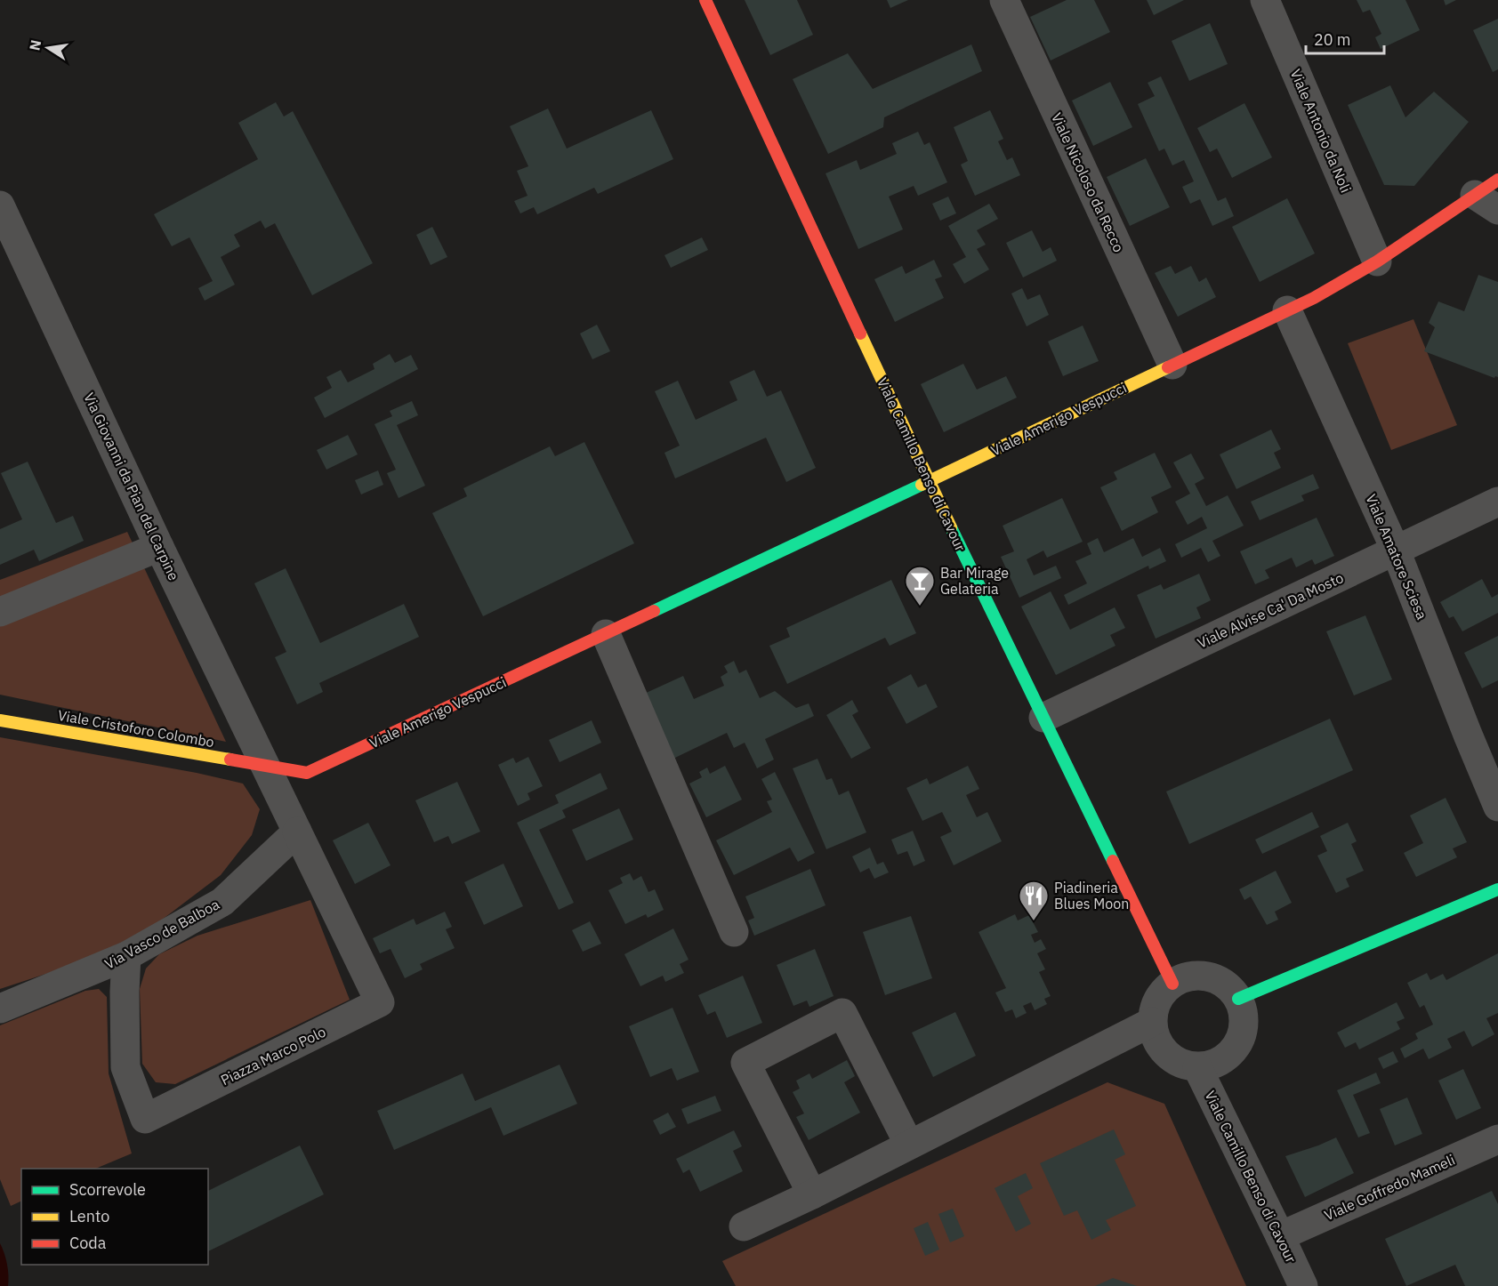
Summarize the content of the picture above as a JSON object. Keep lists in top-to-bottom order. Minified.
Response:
{"streets":{"street":["Viale Antonio da Noli","Viale Nicoloso da Recco","Viale Amerigo Vespucci","Viale Camillo Benso di Cavour","Via Giovanni da Pian del Carpine","Viale Amatore Sciesa","Viale Alvise Ca' Da Mosto","Viale Cristoforo Colombo","Via Vasco de Balboa","Piazza Marco Polo","Viale Goffredo Mameli"]},"crossings":[["Viale Antonio da Noli","Viale Amerigo Vespucci"],["Viale Nicoloso da Recco","Viale Amerigo Vespucci"],["Viale Amerigo Vespucci","Viale Camillo Benso di Cavour"],["Viale Amerigo Vespucci","Via Giovanni da Pian del Carpine"],["Viale Amerigo Vespucci","Viale Amatore Sciesa"],["Viale Amerigo Vespucci","Viale Cristoforo Colombo"],["Viale Camillo Benso di Cavour","Viale Alvise Ca' Da Mosto"],["Viale Camillo Benso di Cavour","Viale Goffredo Mameli"],["Via Giovanni da Pian del Carpine","Viale Cristoforo Colombo"],["Viale Amatore Sciesa","Viale Alvise Ca' Da Mosto"],["Via Vasco de Balboa","Piazza Marco Polo"]],"places":{"bar":["Bar Mirage Gelateria"],"restaurant":["Piadineria Blues Moon"]},"legend":["Scorrevole","Lento","Coda"],"scale_bar":"20 m","north":"left"}
